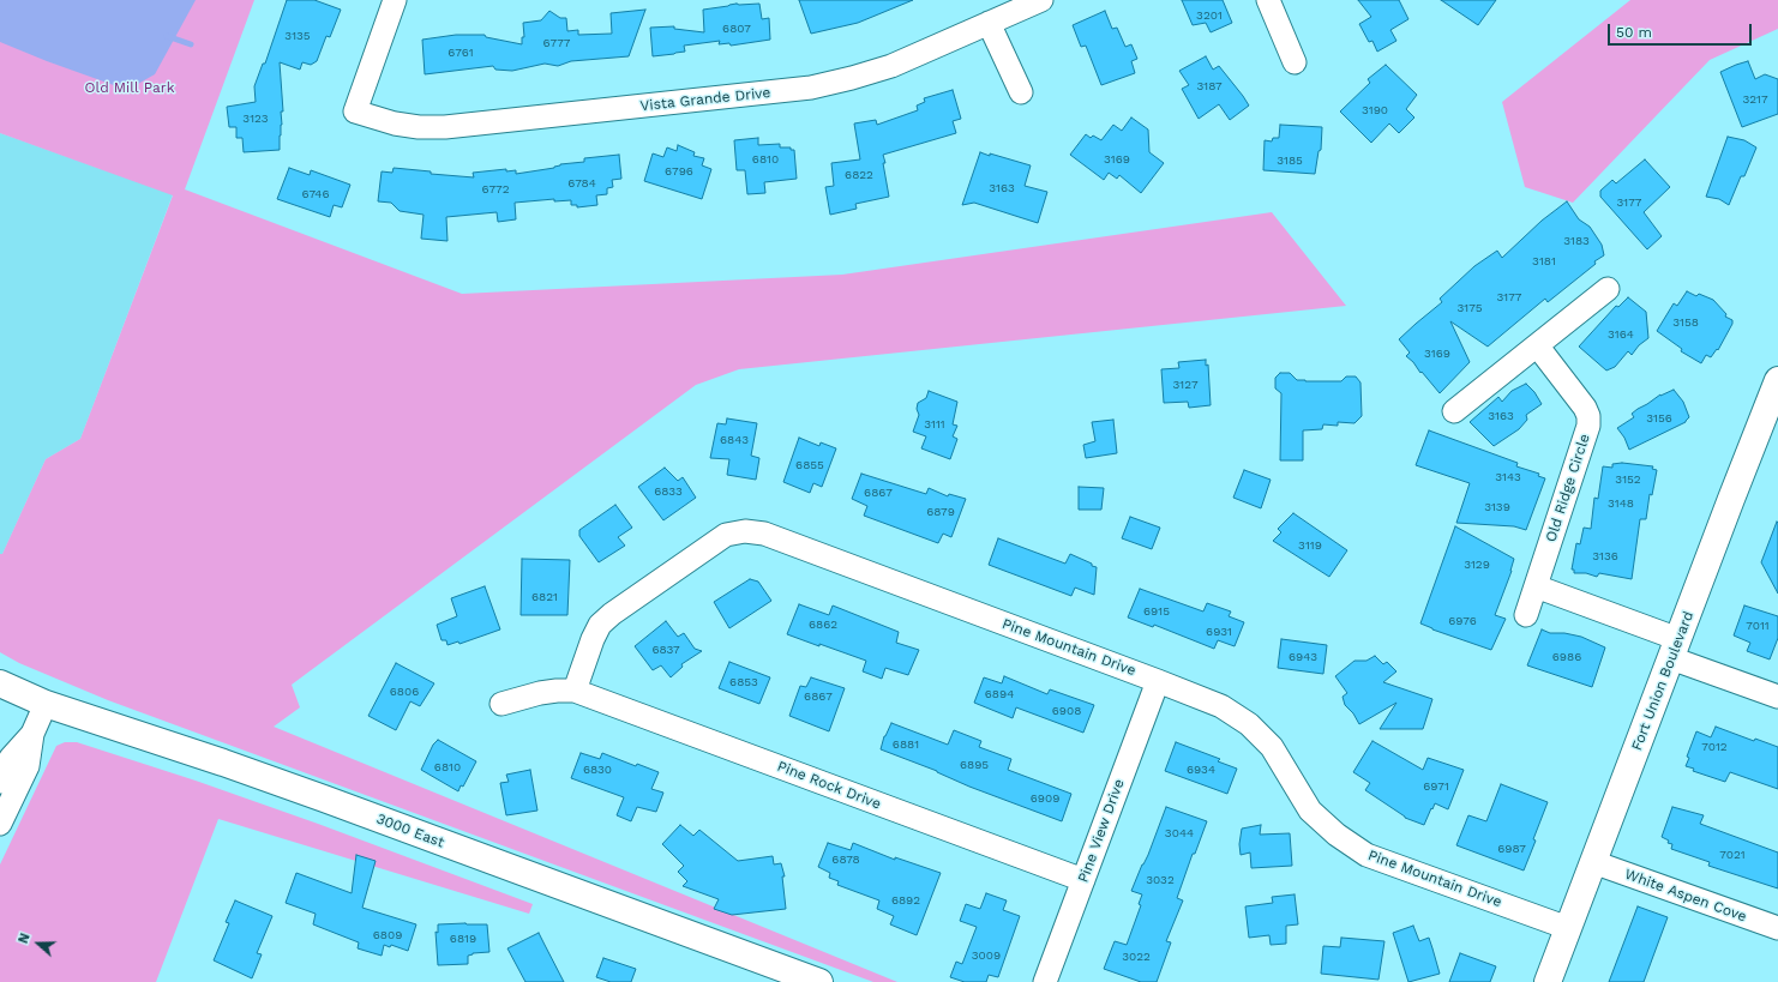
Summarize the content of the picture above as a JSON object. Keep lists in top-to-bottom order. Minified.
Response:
{"streets":{"main road":["Fort Union Boulevard","3000 East"],"street":["Vista Grande Drive","Old Ridge Circle","Pine Mountain Drive","Pine Rock Drive","Pine View Drive","White Aspen Cove"]},"crossings":[["Pine Mountain Drive","Fort Union Boulevard"],["Pine Mountain Drive","Pine Rock Drive"],["Pine Mountain Drive","Pine View Drive"],["Fort Union Boulevard","White Aspen Cove"],["Pine Rock Drive","Pine View Drive"]],"parks":["Old Mill Park"],"house_numbers":["3201","6807","3135","6777","6761","3187","3217","3190","3123","6810","3169","3185","6796","6822","6784","3163","6772","6746","3177","3183","3181","3177","3175","3158","3164","3169","3127","3163","3156","3111","6843","6855","3143","3152","6833","6867","3148","3139","6879","3119","3136","3129","6821","6915","6976","6862","7011","6931","6837","6943","6986","6853","6806","6894","6867","6908","6881","7012","6895","6810","6830","6934","6971","6909","3044","6987","7021","6878","3032","6892","6809","6819","3009","3022"],"scale_bar":"50 m","north":"left"}
